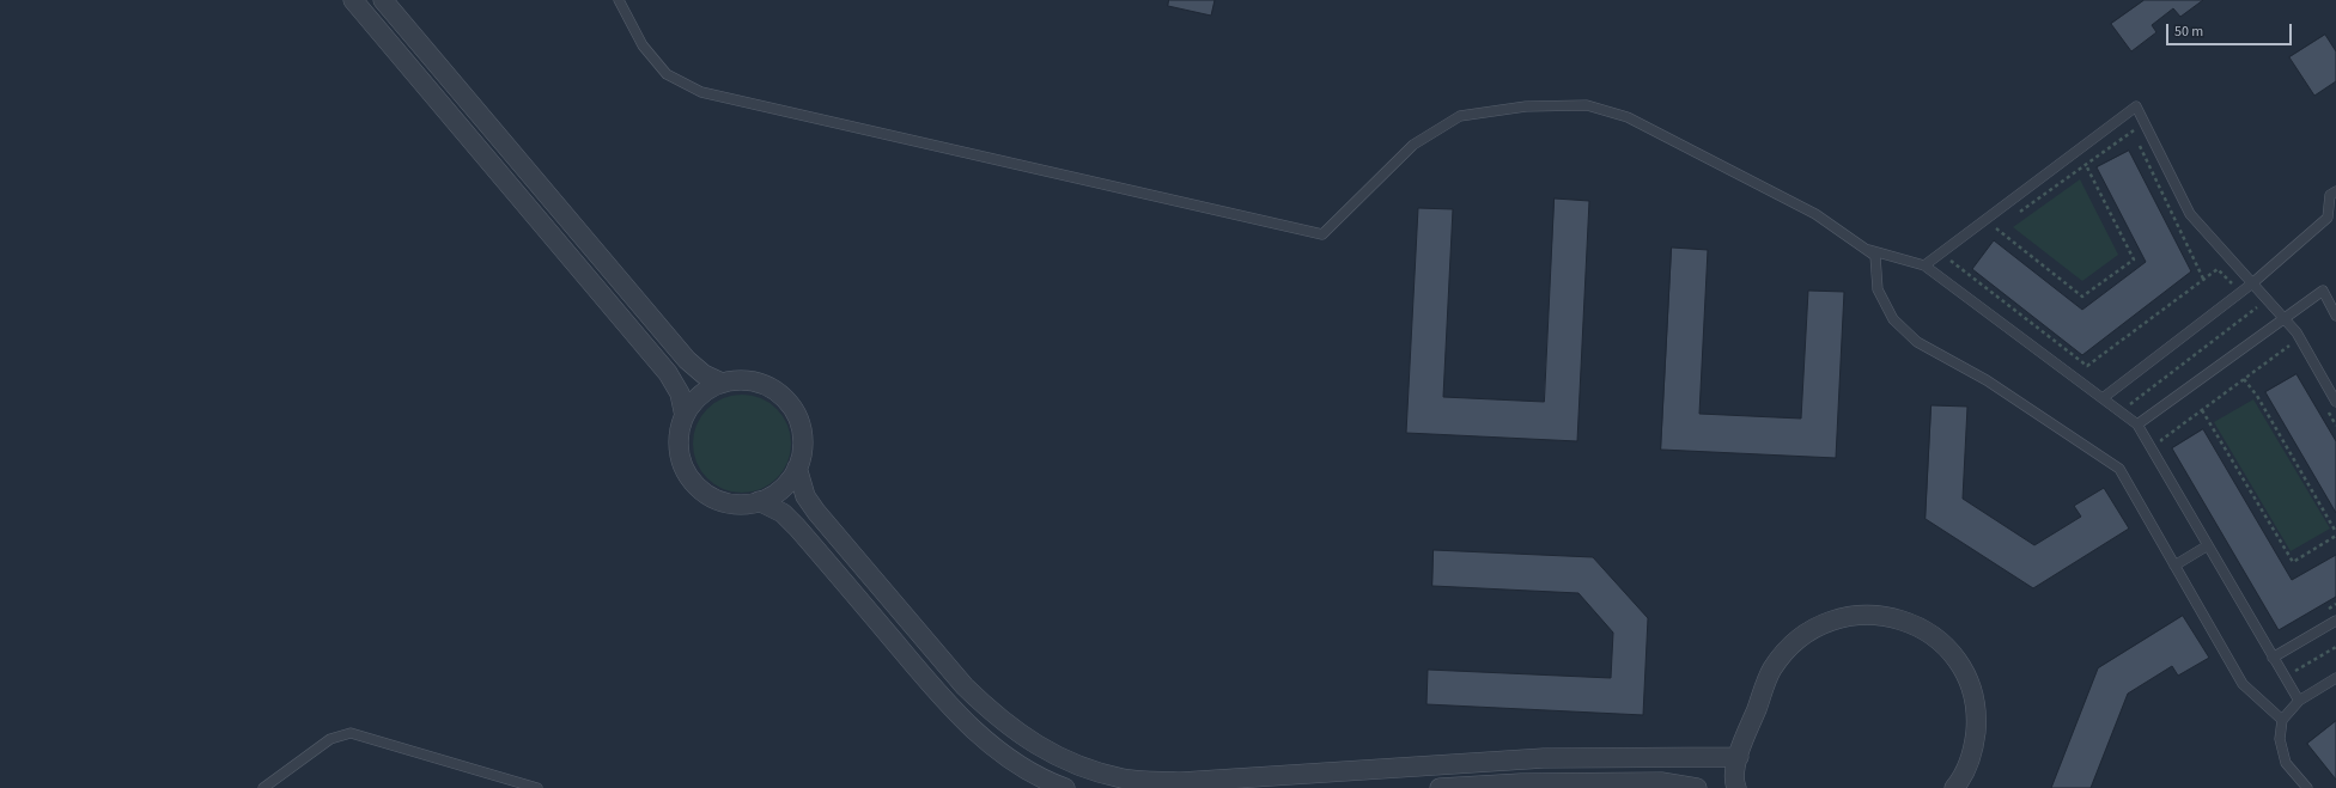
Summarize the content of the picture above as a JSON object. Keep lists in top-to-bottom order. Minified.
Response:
{"scale_bar":"50 m"}
